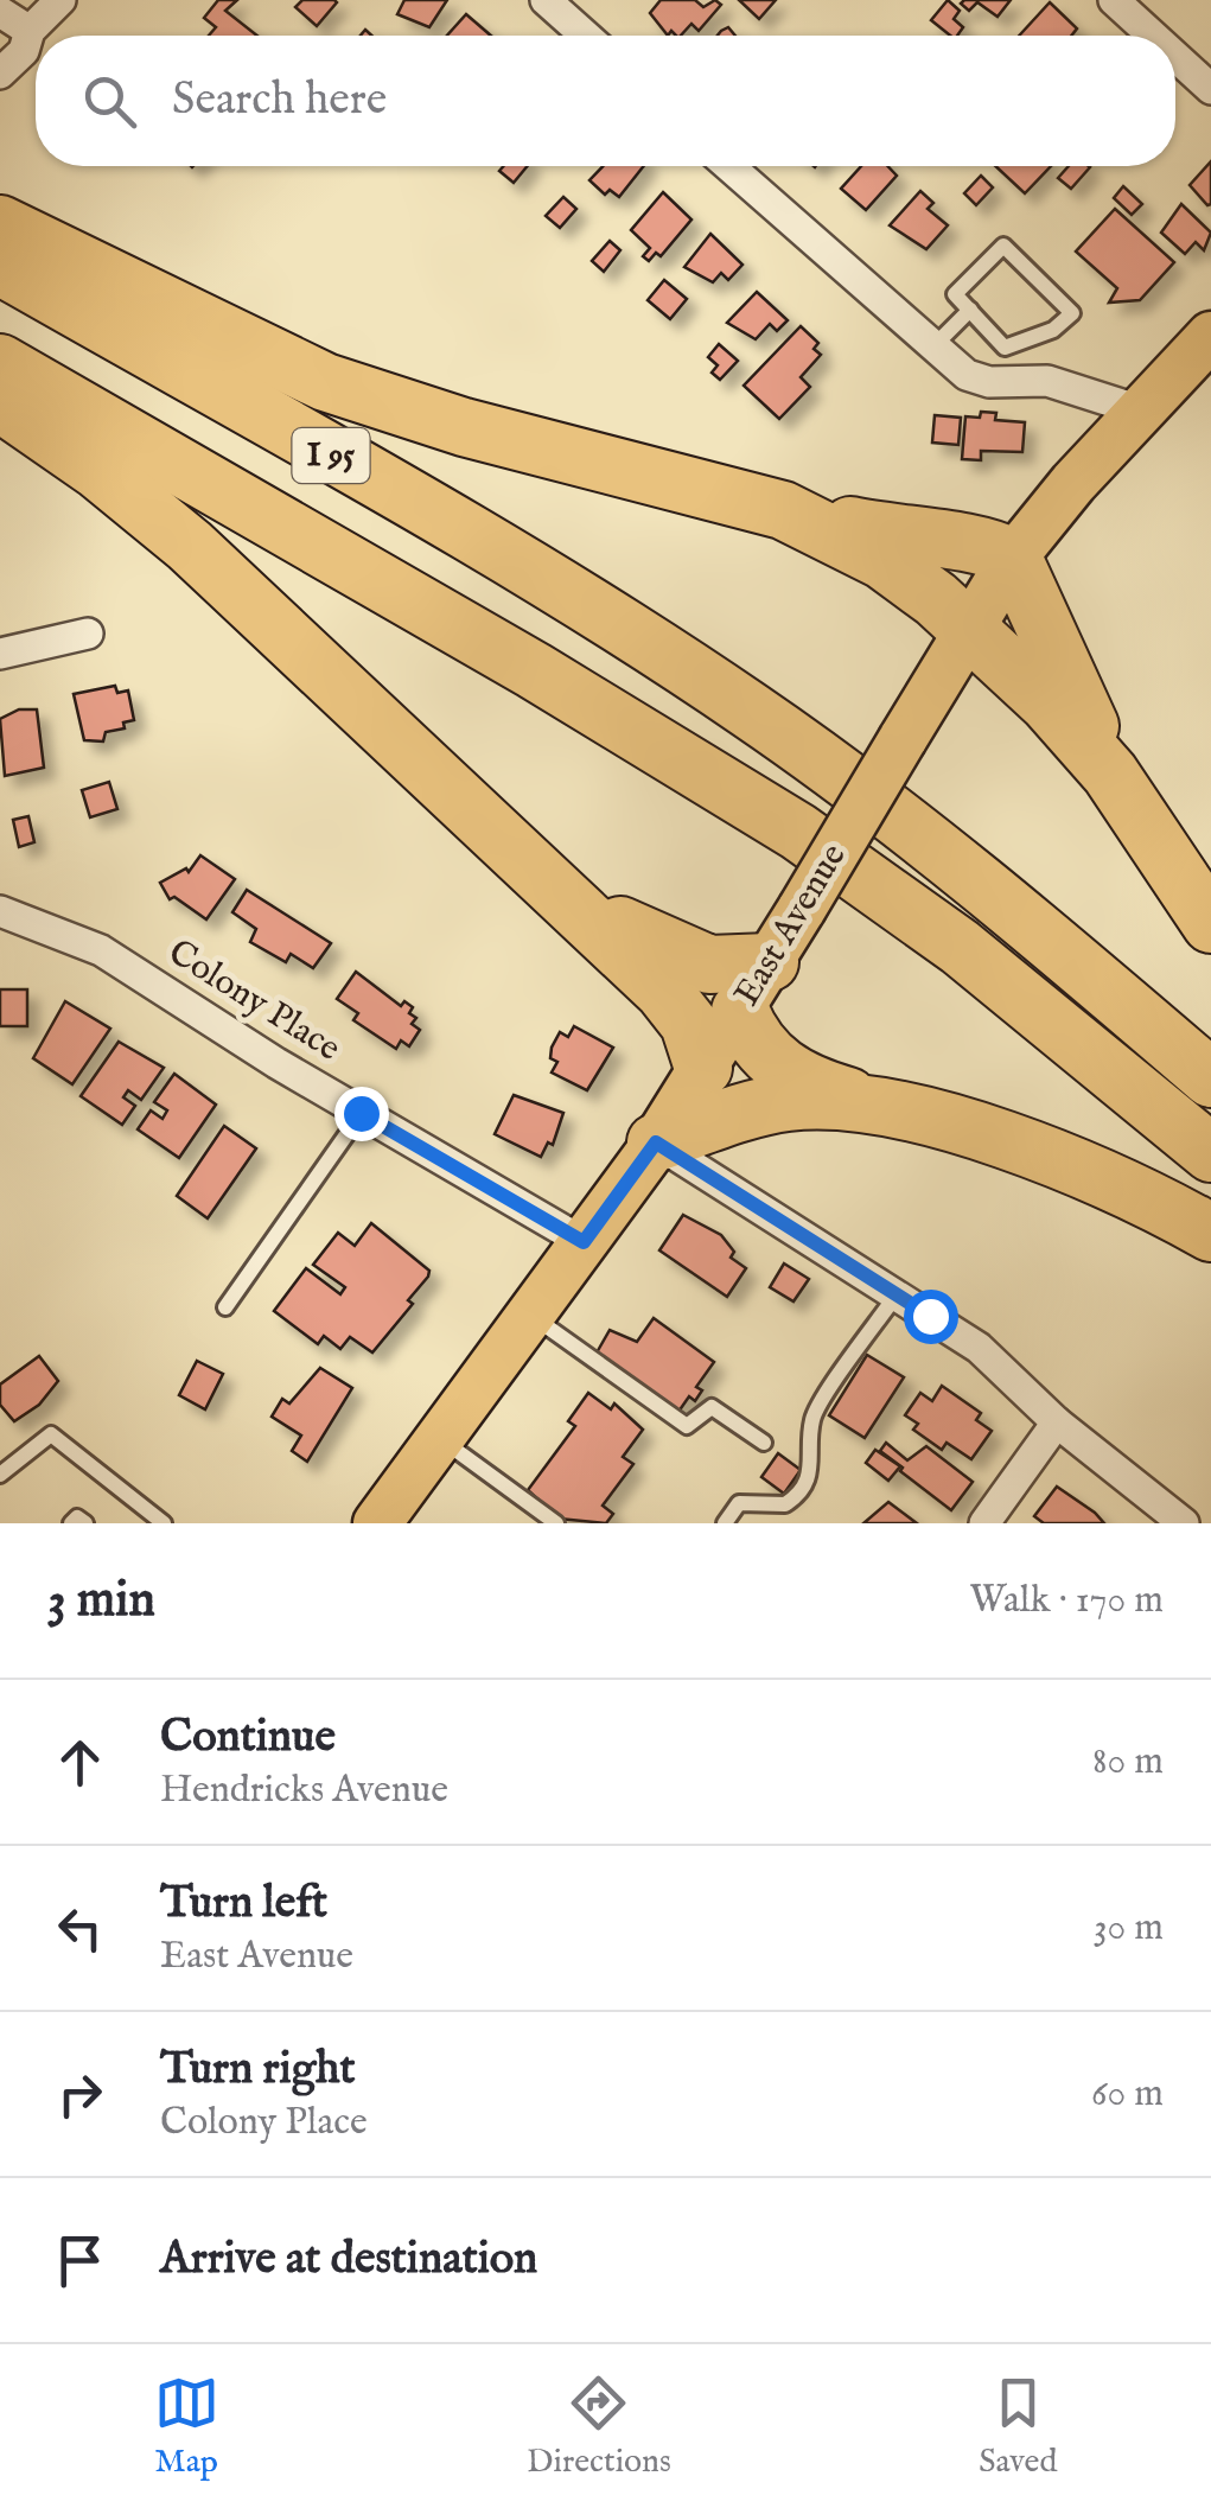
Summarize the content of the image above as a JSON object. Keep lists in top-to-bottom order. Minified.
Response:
{"streets":{"highway":["I 95"],"main road":["East Avenue"],"street":["Colony Place"]},"crossings":[["East Avenue","Colony Place"]],"page":{"search":"Search here","heading":["3 min","Walk · 170 m"],"list":[["Continue","Hendricks Avenue","80 m"],["Turn left","East Avenue","30 m"],["Turn right","Colony Place","60 m"],"Arrive at destination"],"nav":["Map","Directions","Saved"]}}
